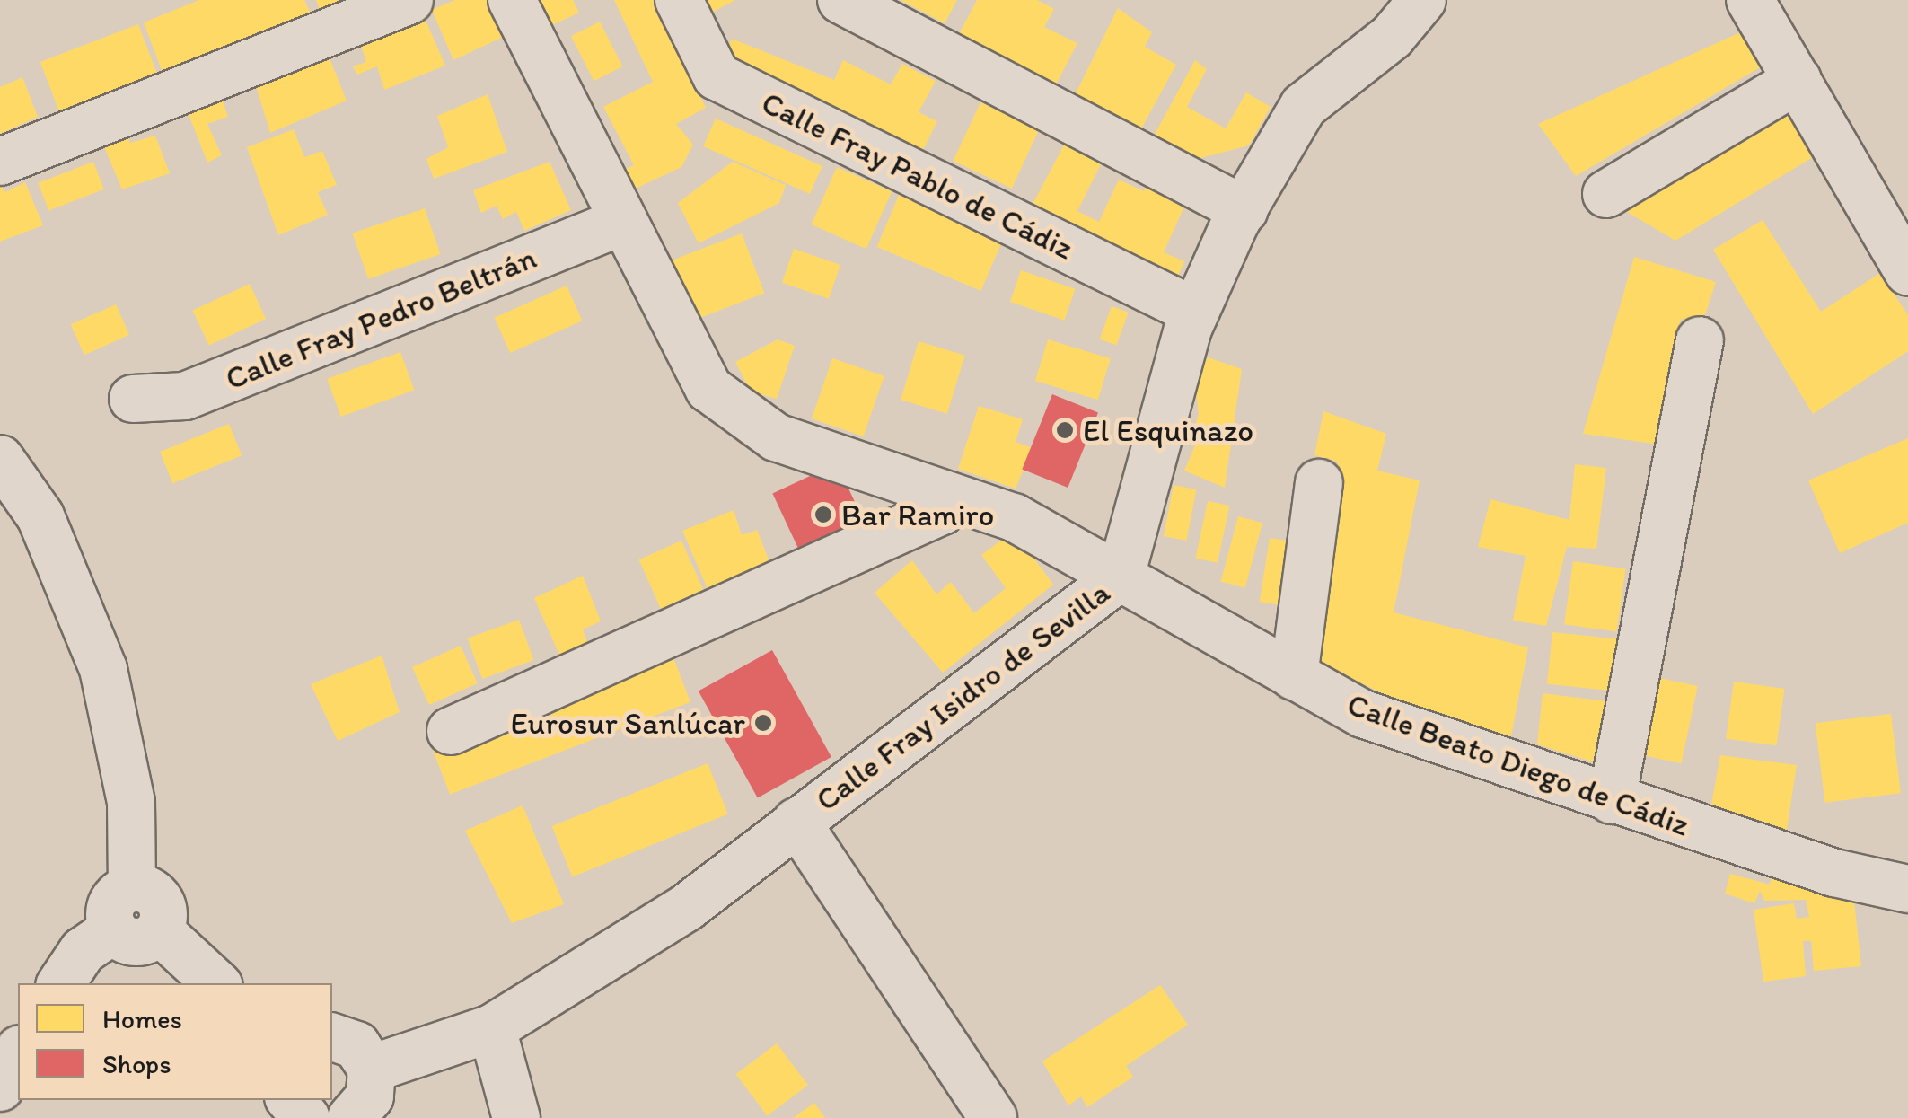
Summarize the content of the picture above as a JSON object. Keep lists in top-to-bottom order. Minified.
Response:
{"streets":{"street":["Calle Fray Pablo de Cádiz","Calle Fray Pedro Beltrán","Calle Fray Isidro de Sevilla","Calle Beato Diego de Cádiz"]},"crossings":[["Calle Fray Pablo de Cádiz","Calle Fray Isidro de Sevilla"],["Calle Fray Pedro Beltrán","Calle Beato Diego de Cádiz"],["Calle Fray Isidro de Sevilla","Calle Beato Diego de Cádiz"]],"places":["El Esquinazo","Bar Ramiro","Eurosur Sanlúcar"],"legend":["Homes","Shops"]}
